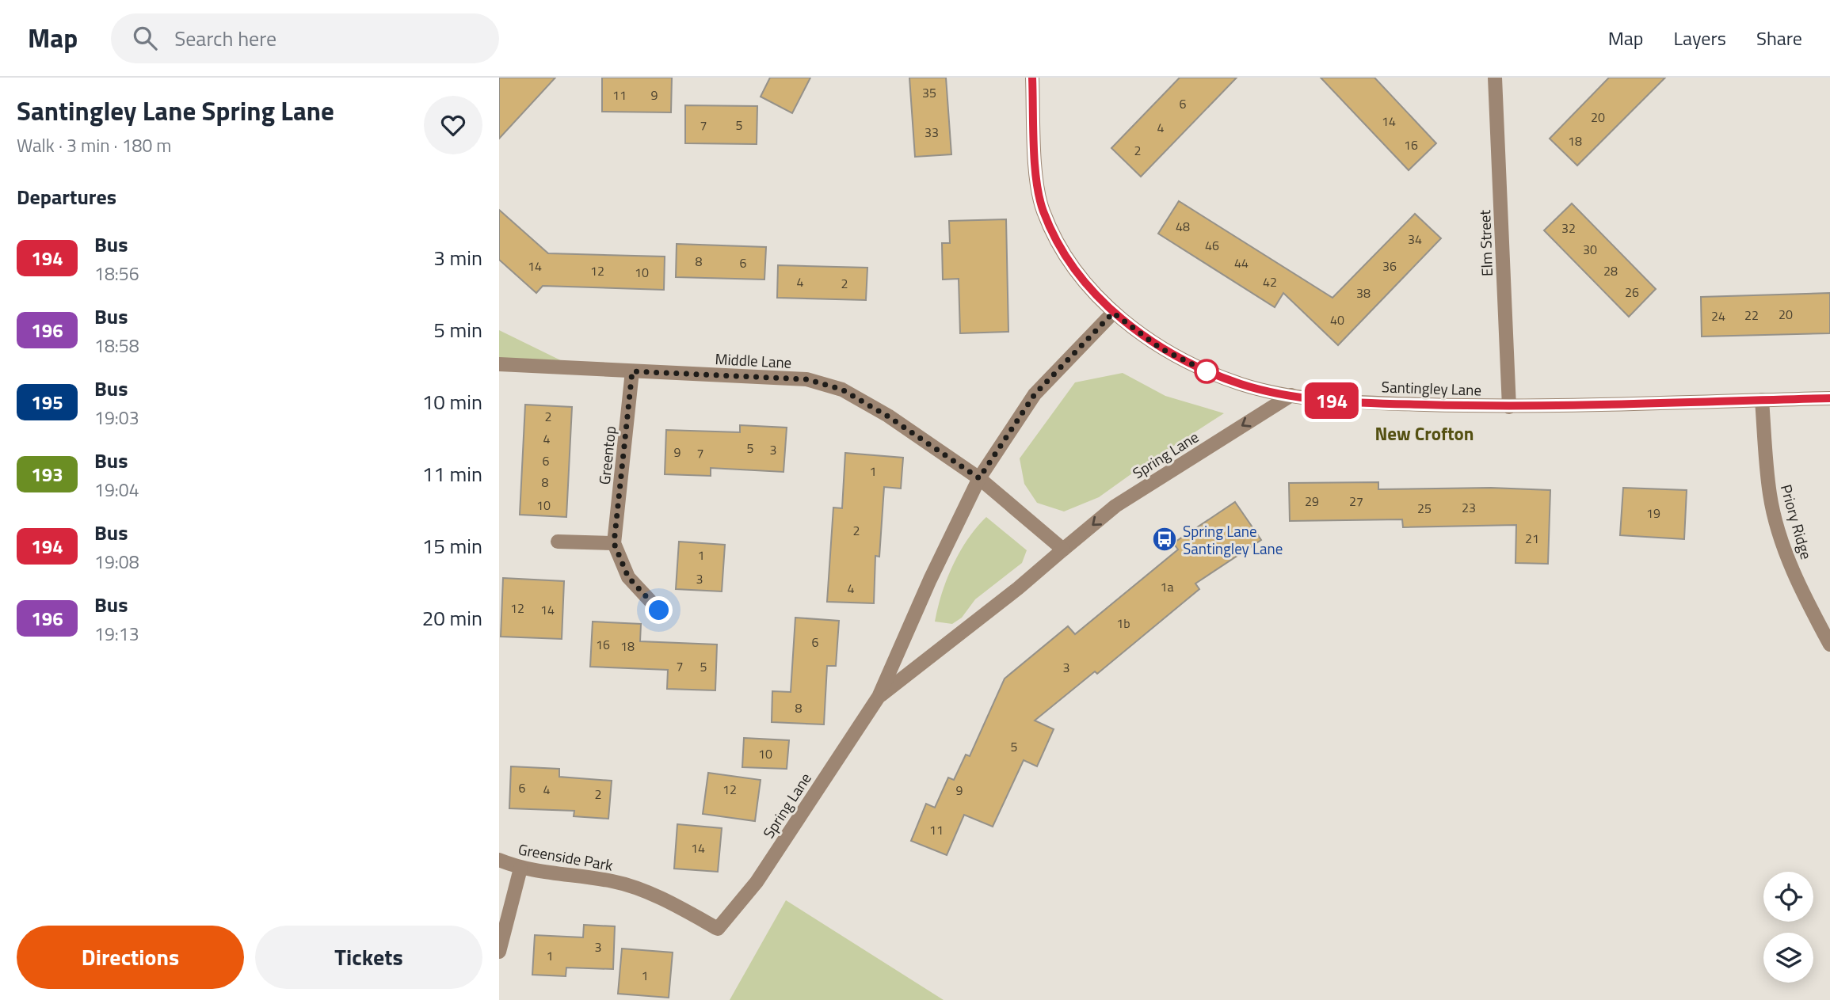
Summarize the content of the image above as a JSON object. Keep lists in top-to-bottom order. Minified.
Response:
{"streets":{"street":["Elm Street","Middle Lane","Santingley Lane","Spring Lane","Greentop","Priory Ridge","Greenside Park"]},"crossings":[["Elm Street","Santingley Lane"],["Middle Lane","Spring Lane"],["Middle Lane","Greentop"],["Santingley Lane","Spring Lane"],["Santingley Lane","Priory Ridge"],["Spring Lane","Greenside Park"]],"districts":["New Crofton"],"places":{"bus stop":["Spring Lane Santingley Lane"]},"lines":["bus line 194"],"house_numbers":["35","11","9","6","20","14","7","5","4","33","18","16","2","48","32","34","46","30","8","6","44","14","36","12","28","10","4","42","2","26","38","20","22","24","40","2","4","5","3","9","7","6","1","8","29","27","10","23","25","19","2","21","1","3","1a","4","12","14","1b","6","16","18","7","5","3","8","5","10","6","4","12","9","2","11","14","3","1","1"],"page":{"header":"Map","search":"Search here","nav":["Map","Layers","Share"],"heading":[["Santingley Lane Spring Lane","Walk · 3 min · 180 m"],"Departures"],"on_map":"194","list":[{"mark":"194","name":"Bus","note":"18:56","value":"3 min"},{"mark":"196","name":"Bus","note":"18:58","value":"5 min"},{"mark":"195","name":"Bus","note":"19:03","value":"10 min"},{"mark":"193","name":"Bus","note":"19:04","value":"11 min"},{"mark":"194","name":"Bus","note":"19:08","value":"15 min"},{"mark":"196","name":"Bus","note":"19:13","value":"20 min"}],"buttons":["Directions","Tickets"]}}
